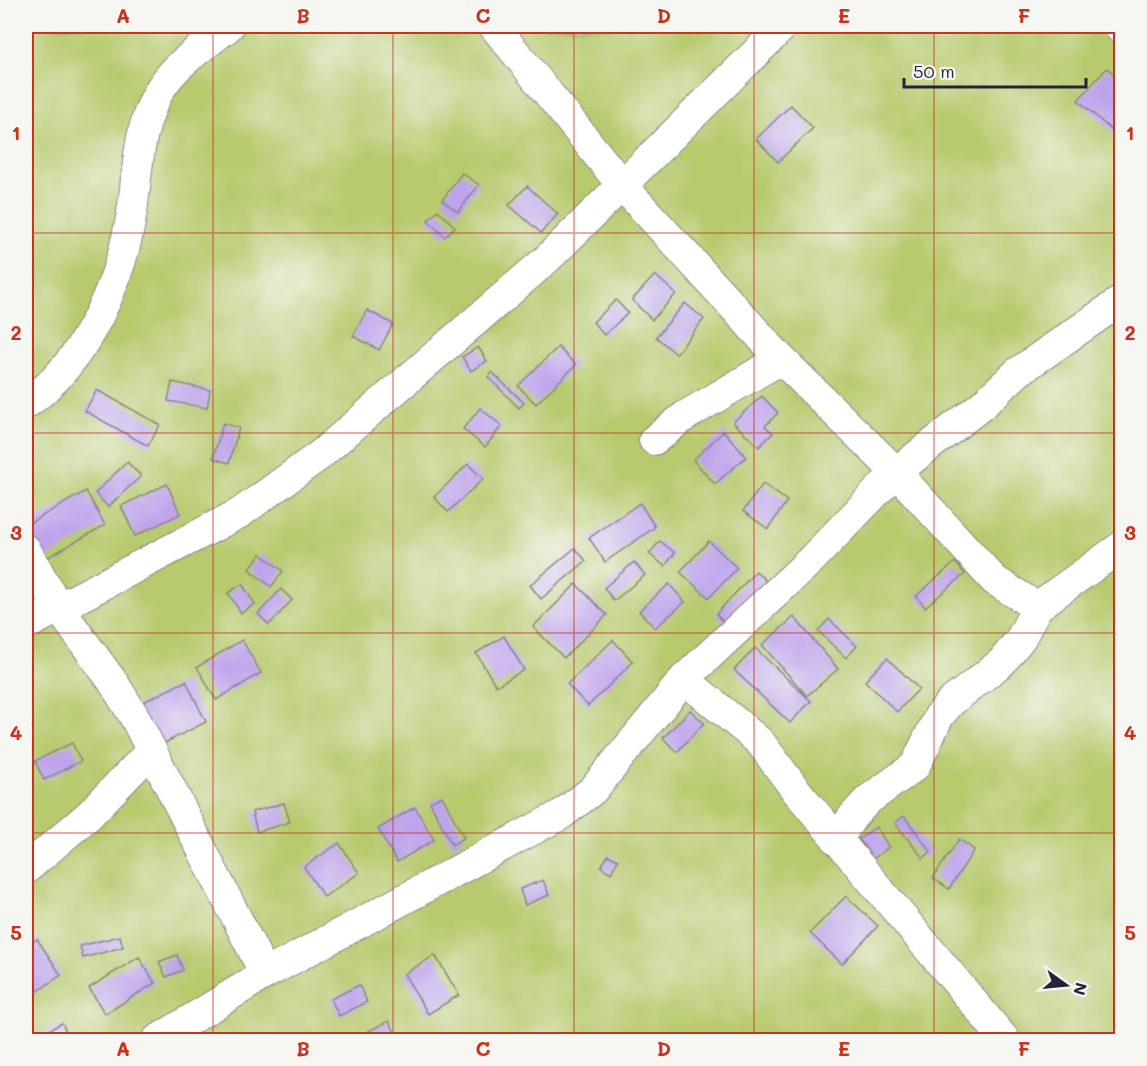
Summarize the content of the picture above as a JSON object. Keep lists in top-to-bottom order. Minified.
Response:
{"scale_bar":"50 m","north":"right","grid":{"columns":["A","B","C","D","E","F"],"rows":["1","2","3","4","5"]}}
